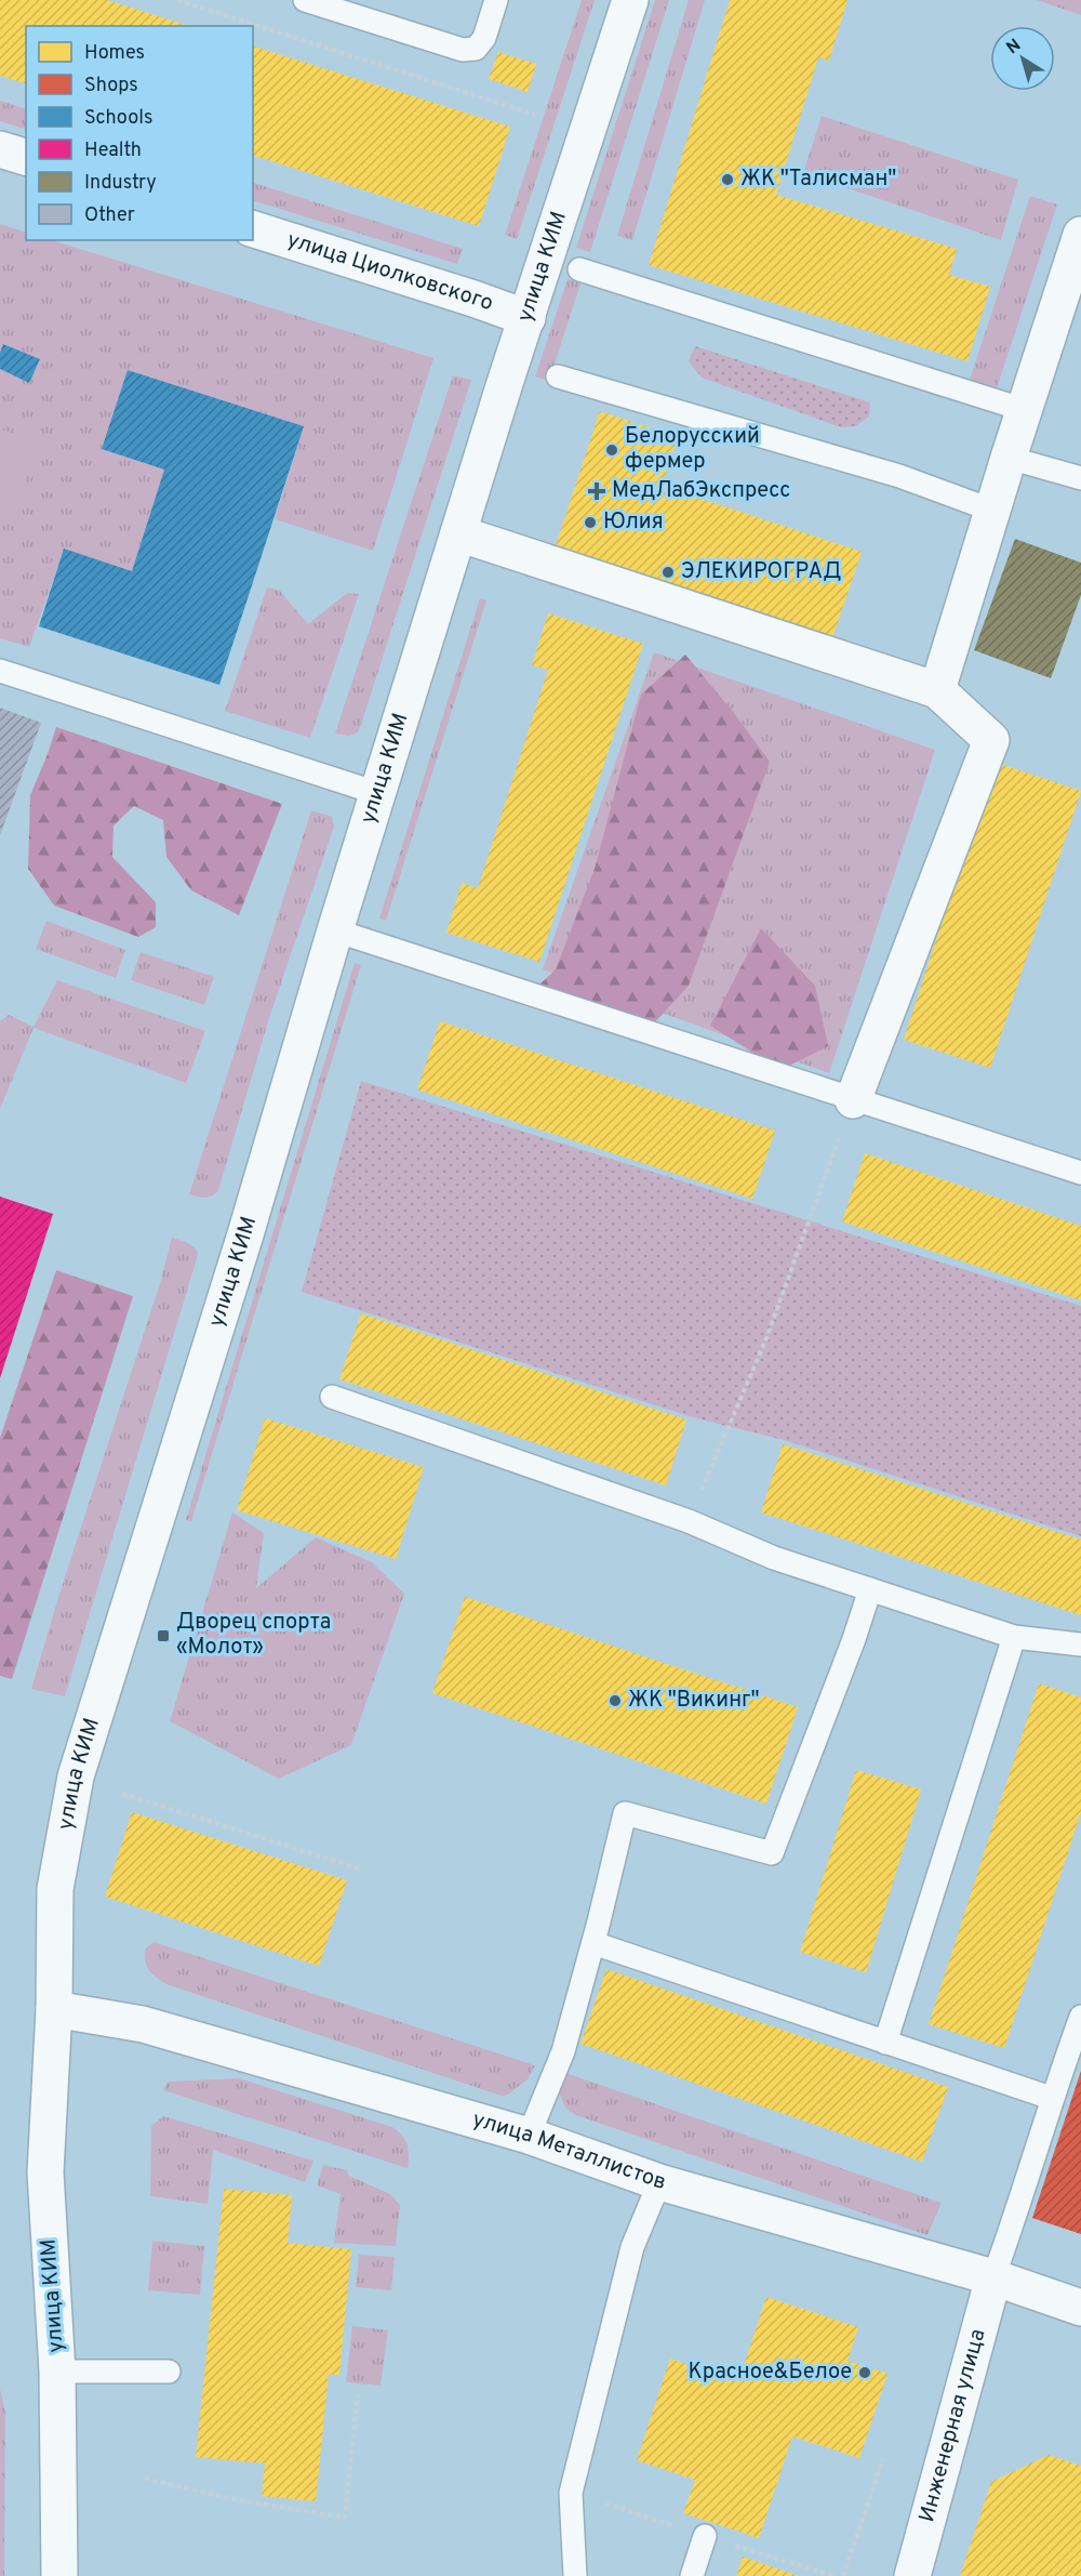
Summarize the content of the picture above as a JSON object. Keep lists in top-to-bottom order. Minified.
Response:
{"streets":{"street":["улица КИМ","улица Циолковского","улица Металлистов","Инженерная улица"]},"crossings":[["улица КИМ","улица Циолковского"],["улица КИМ","улица Металлистов"],["улица Металлистов","Инженерная улица"]],"places":{"other":["ЖК \"Талисман\"","Белорусский фермер","Юлия","ЭЛЕКИРОГРАД","ЖК \"Викинг\"","Красное&Белое"],"health":["МедЛабЭкспресс"],"transit":["Дворец спорта «Молот»"]},"legend":["Homes","Shops","Schools","Health","Industry","Other"],"north":"top left"}
